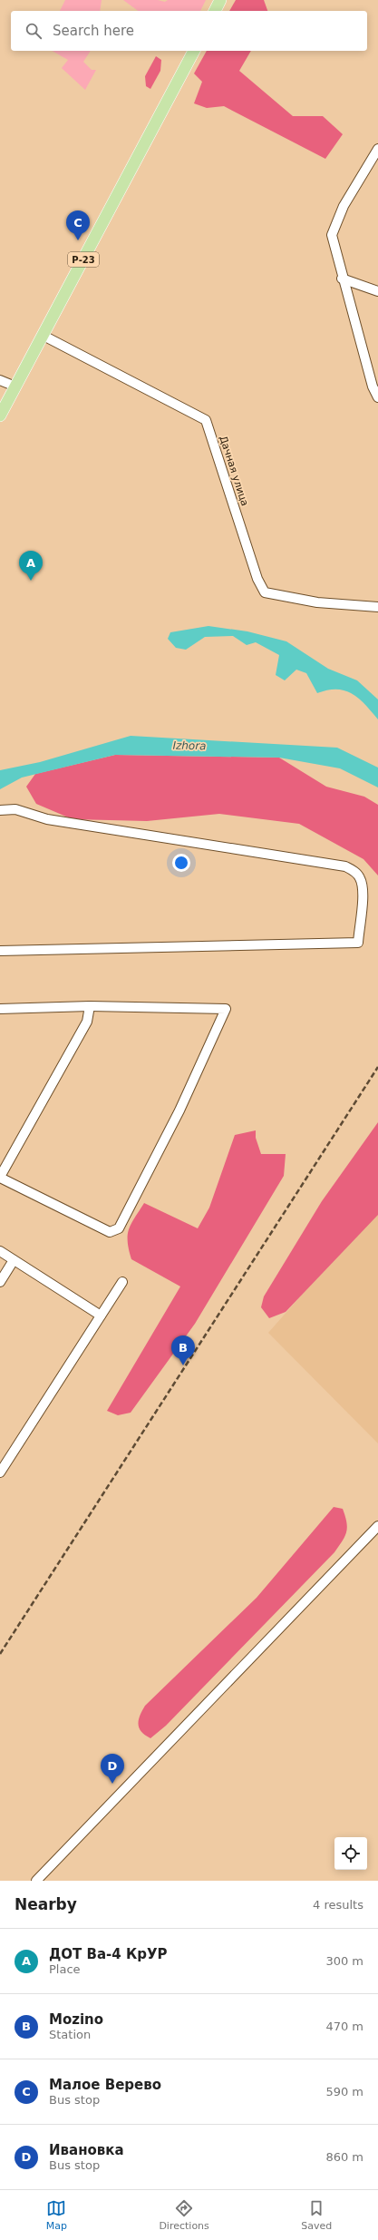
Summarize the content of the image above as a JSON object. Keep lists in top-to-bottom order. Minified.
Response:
{"streets":{"main road":["Р-23"],"street":["Дачная улица"]},"crossings":[["Р-23","Дачная улица"]],"water":["Izhora"],"page":{"search":"Search here","pins":["C","A","B","D"],"heading":["Nearby","4 results"],"list":[{"mark":"A","name":"ДОТ Ва-4 КрУР","note":"Place","value":"300 m"},{"mark":"B","name":"Mozino","note":"Station","value":"470 m"},{"mark":"C","name":"Малое Верево","note":"Bus stop","value":"590 m"},{"mark":"D","name":"Ивановка","note":"Bus stop","value":"860 m"}],"nav":["Map","Directions","Saved"]}}
